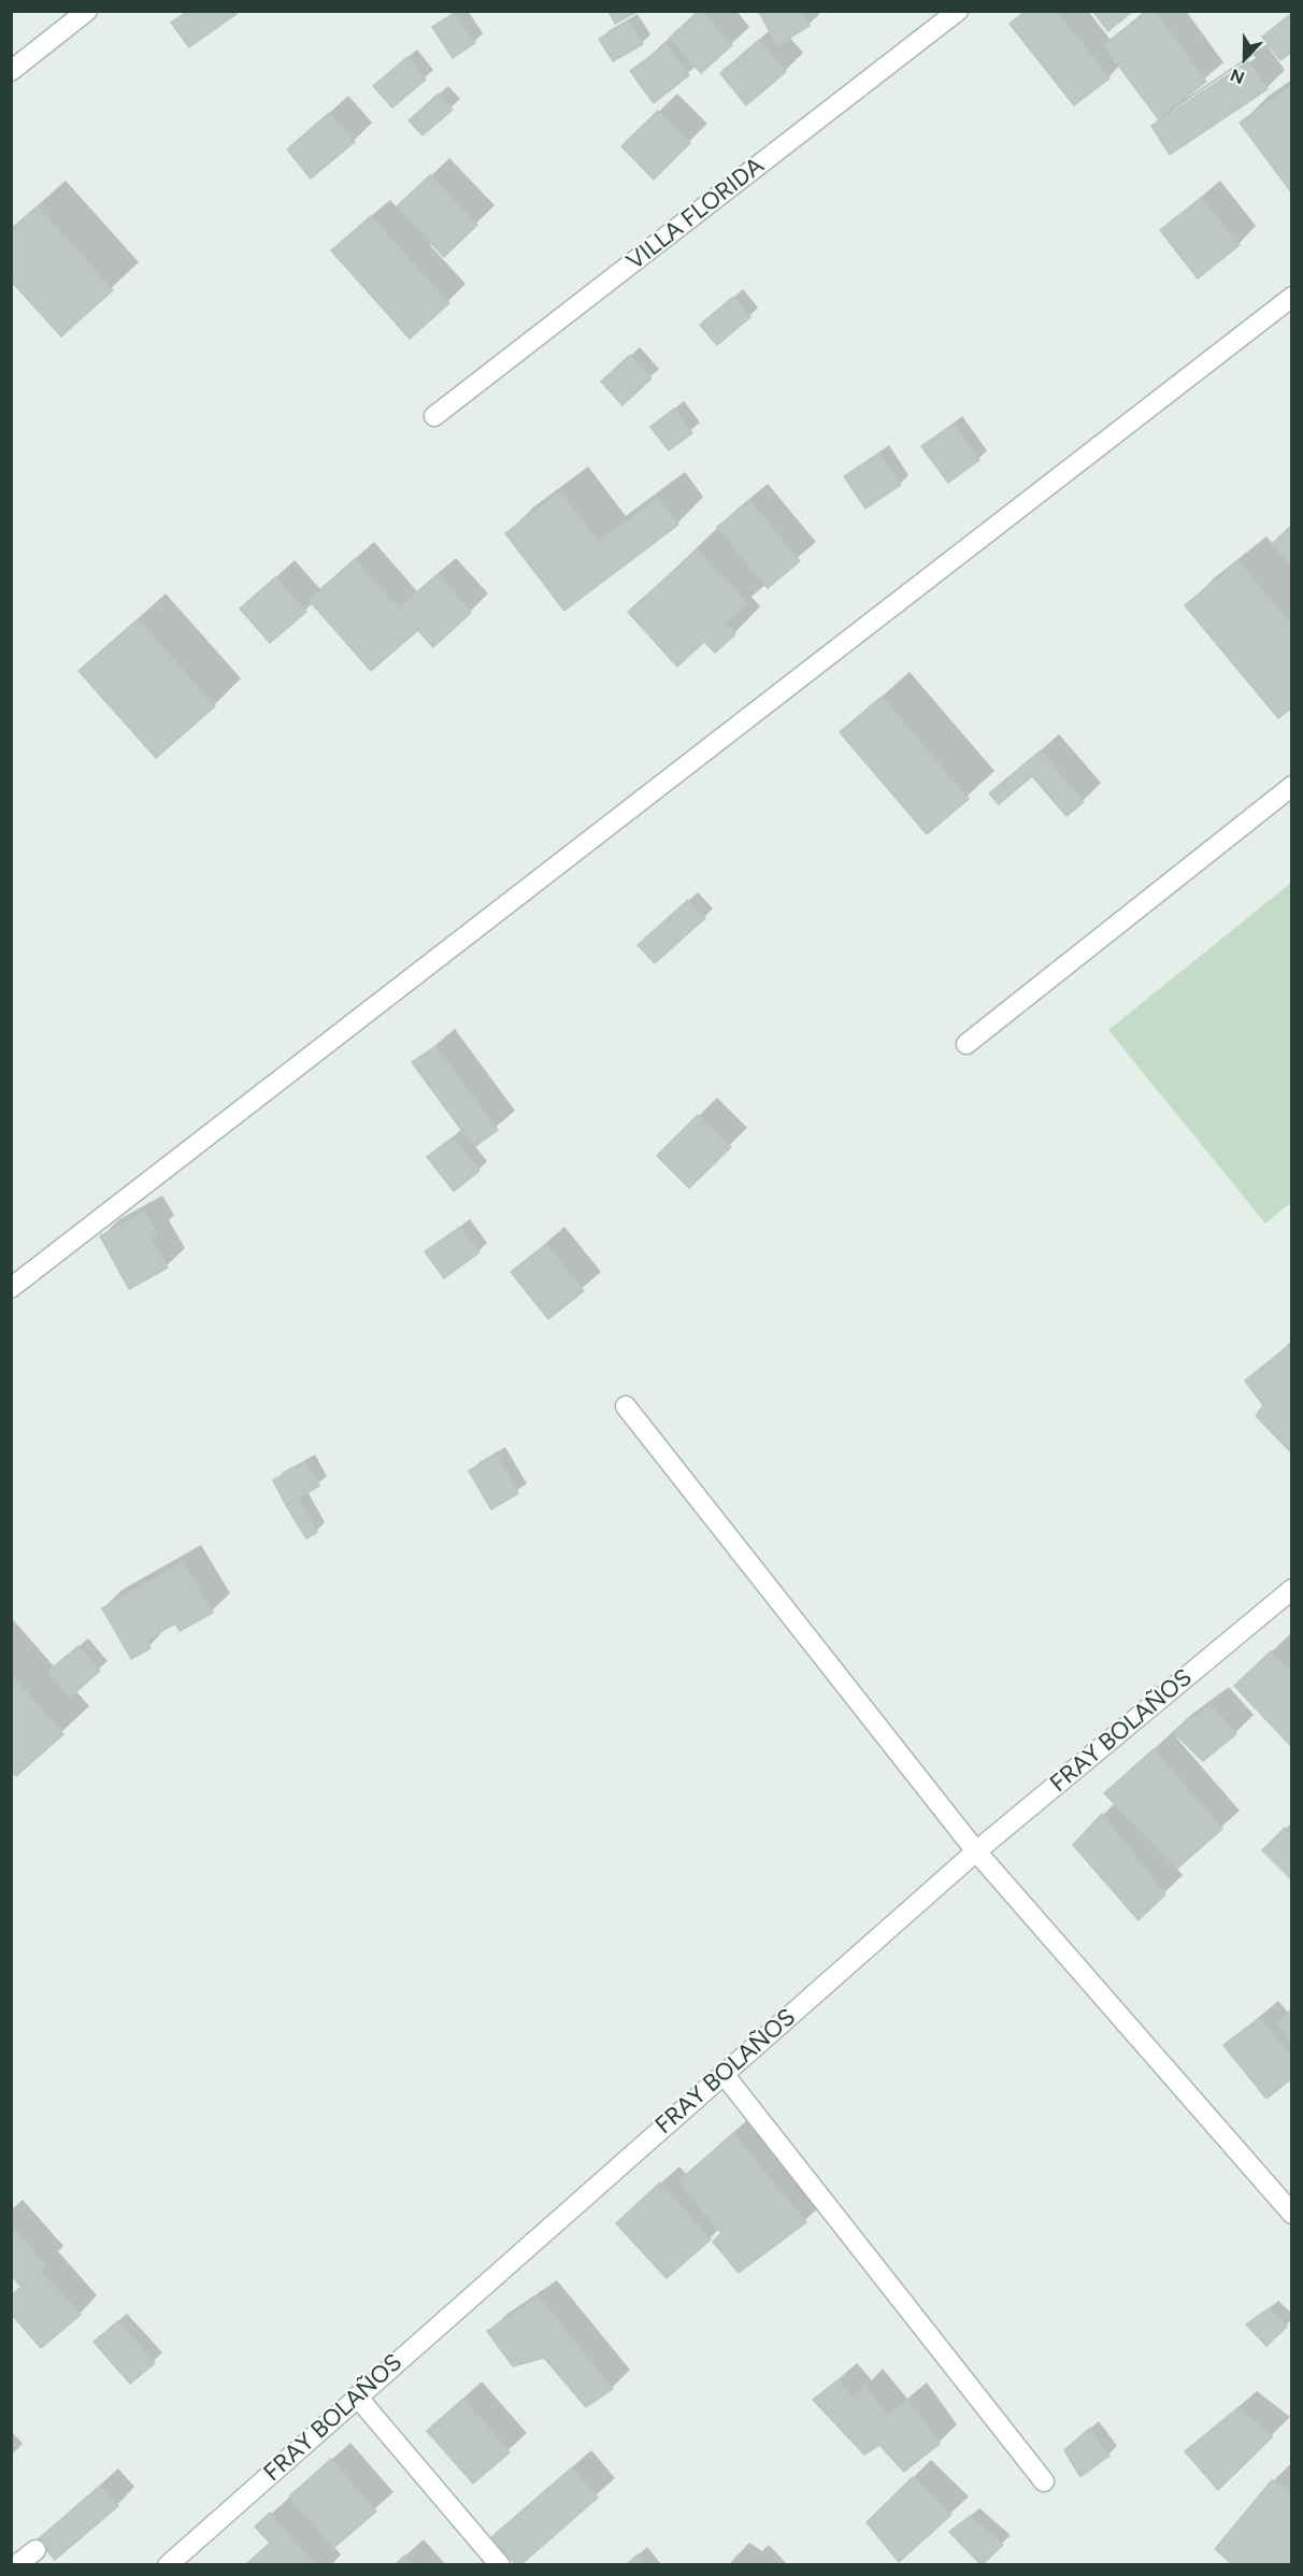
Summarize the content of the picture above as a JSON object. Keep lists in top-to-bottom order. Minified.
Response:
{"streets":{"street":["VILLA FLORIDA","FRAY BOLAÑOS"]},"north":"bottom"}
